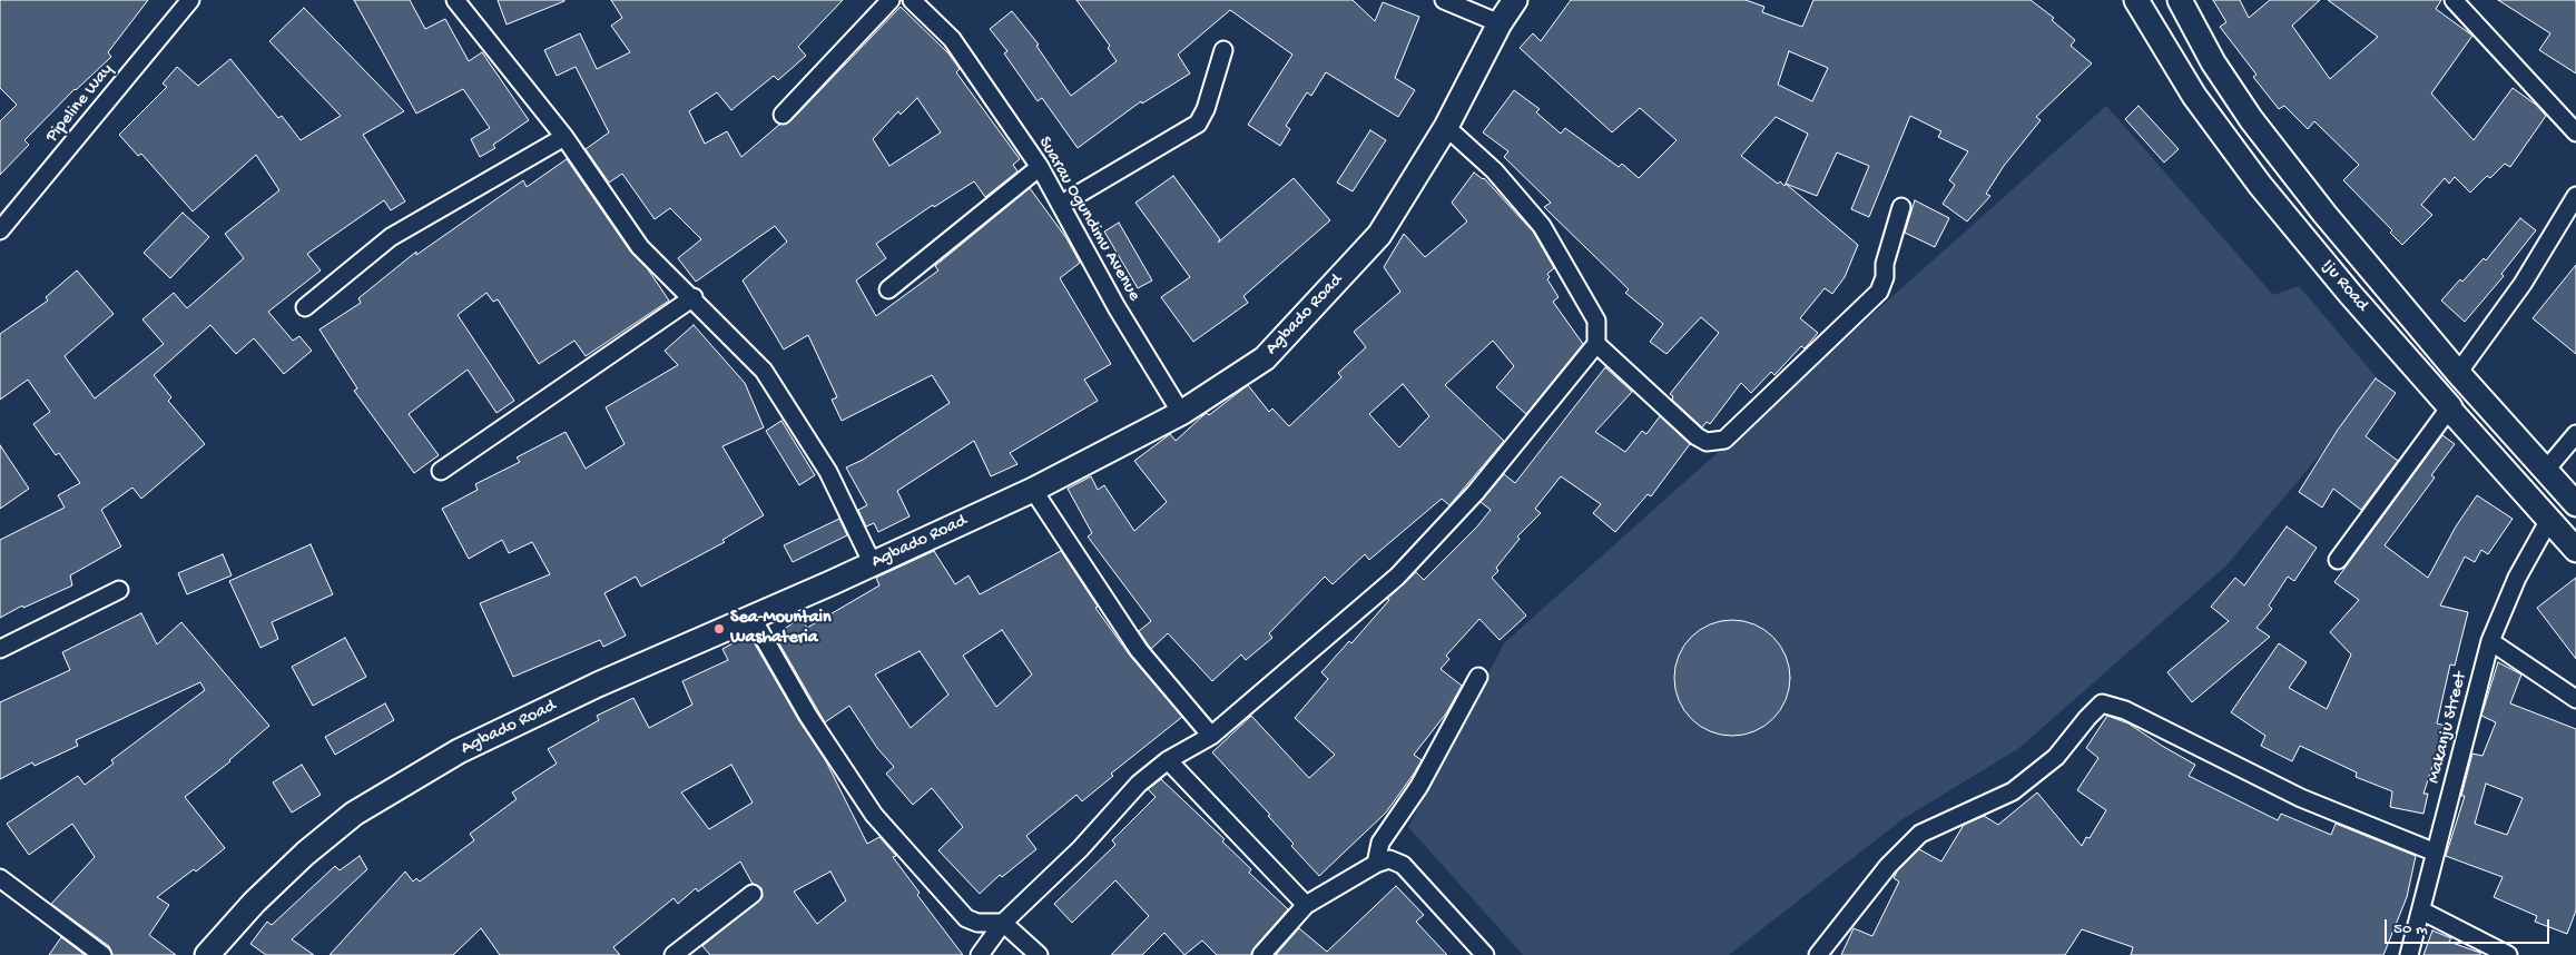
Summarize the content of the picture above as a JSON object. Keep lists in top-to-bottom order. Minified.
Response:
{"streets":{"main road":["Iju Road","Agbado Road"],"street":["Pipeline Way","Suarau Ogundimu Avenue","Makanju Street"]},"crossings":[["Suarau Ogundimu Avenue","Agbado Road"],["Iju Road","Makanju Street"]],"places":["Sea-Mountain Washateria"],"scale_bar":"50 m"}
